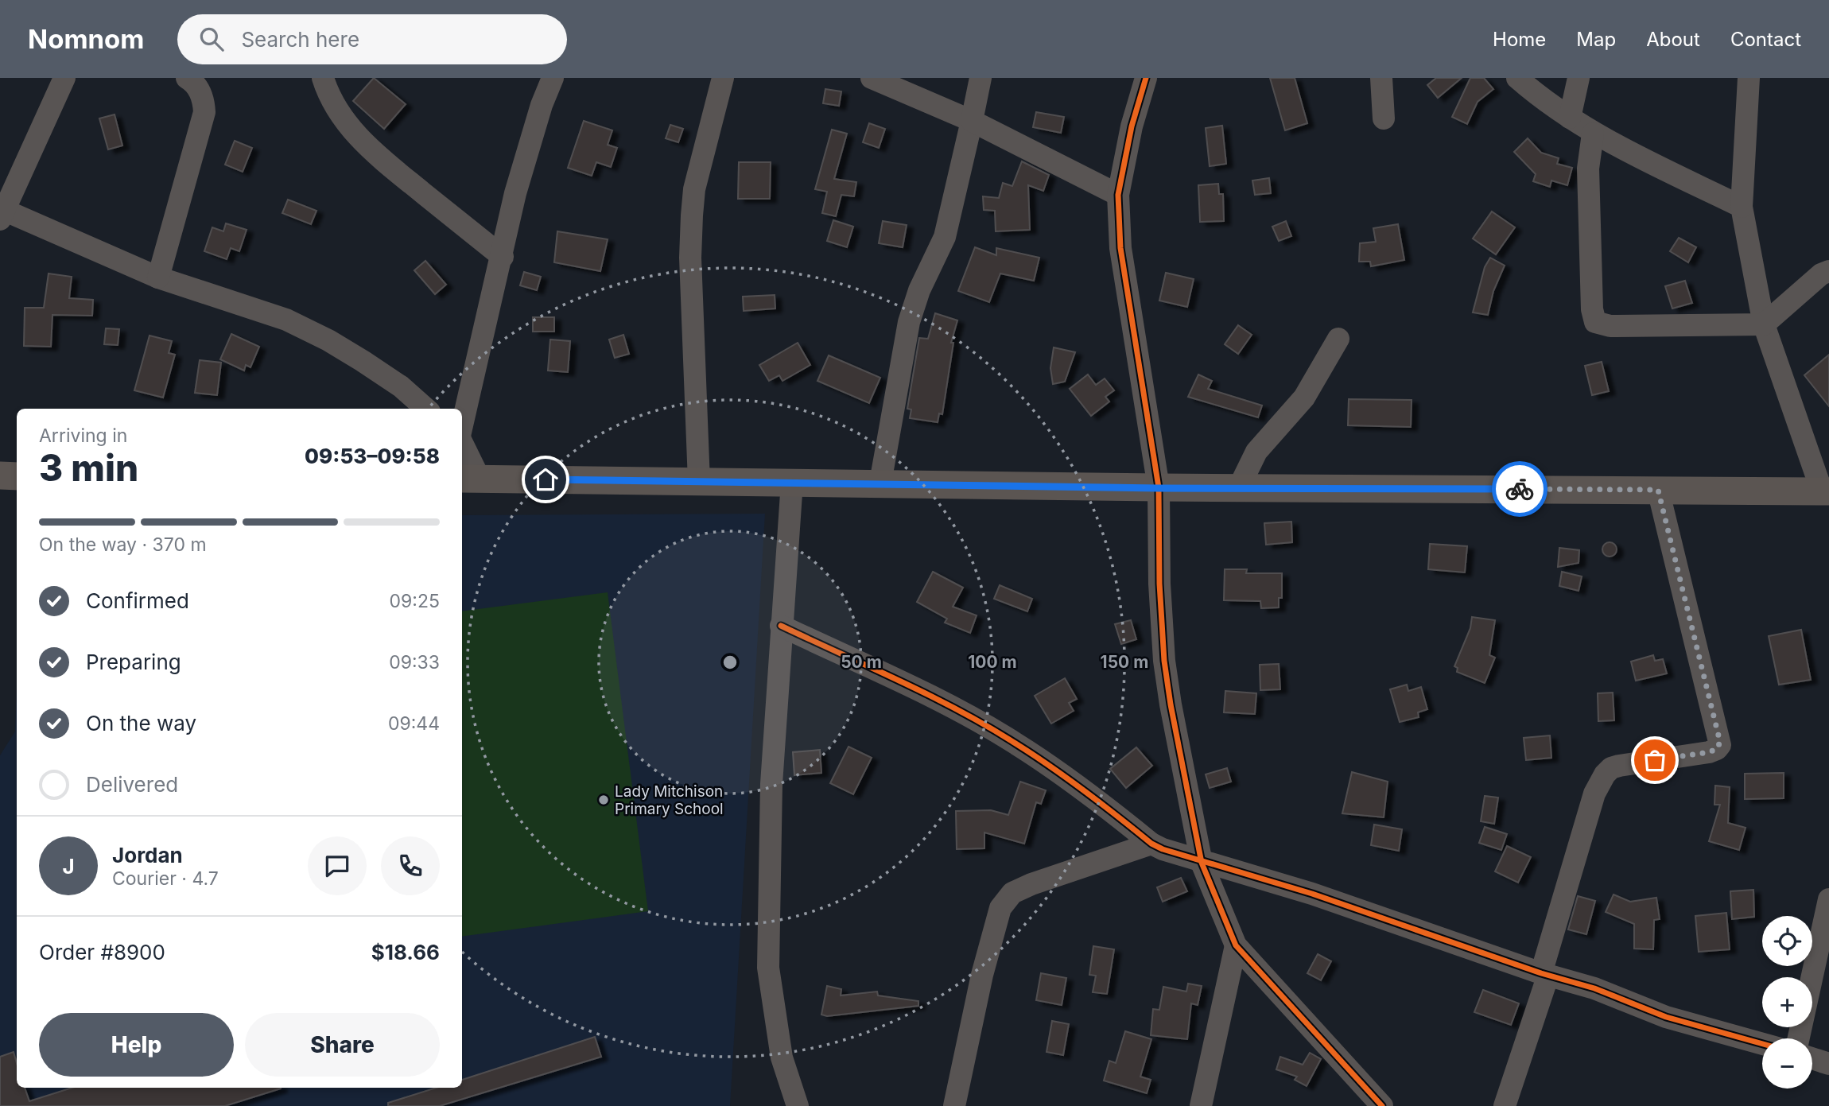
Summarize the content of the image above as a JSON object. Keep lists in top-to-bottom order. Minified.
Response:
{"places":["Lady Mitchison Primary School"],"page":{"header":"Nomnom","search":"Search here","nav":["Home","Map","About","Contact"],"heading":["3 min","Arriving in","09:53–09:58"],"panel":["Jordan","Courier · 4.7","Order #8900","$18.66"],"bar":"On the way · 370 m","list":[["Confirmed","09:25"],["Preparing","09:33"],["On the way","09:44"],"Delivered"],"round":"J","map_buttons":["+","−"],"buttons":["Help","Share"]},"rings":["50 m","100 m","150 m"]}
